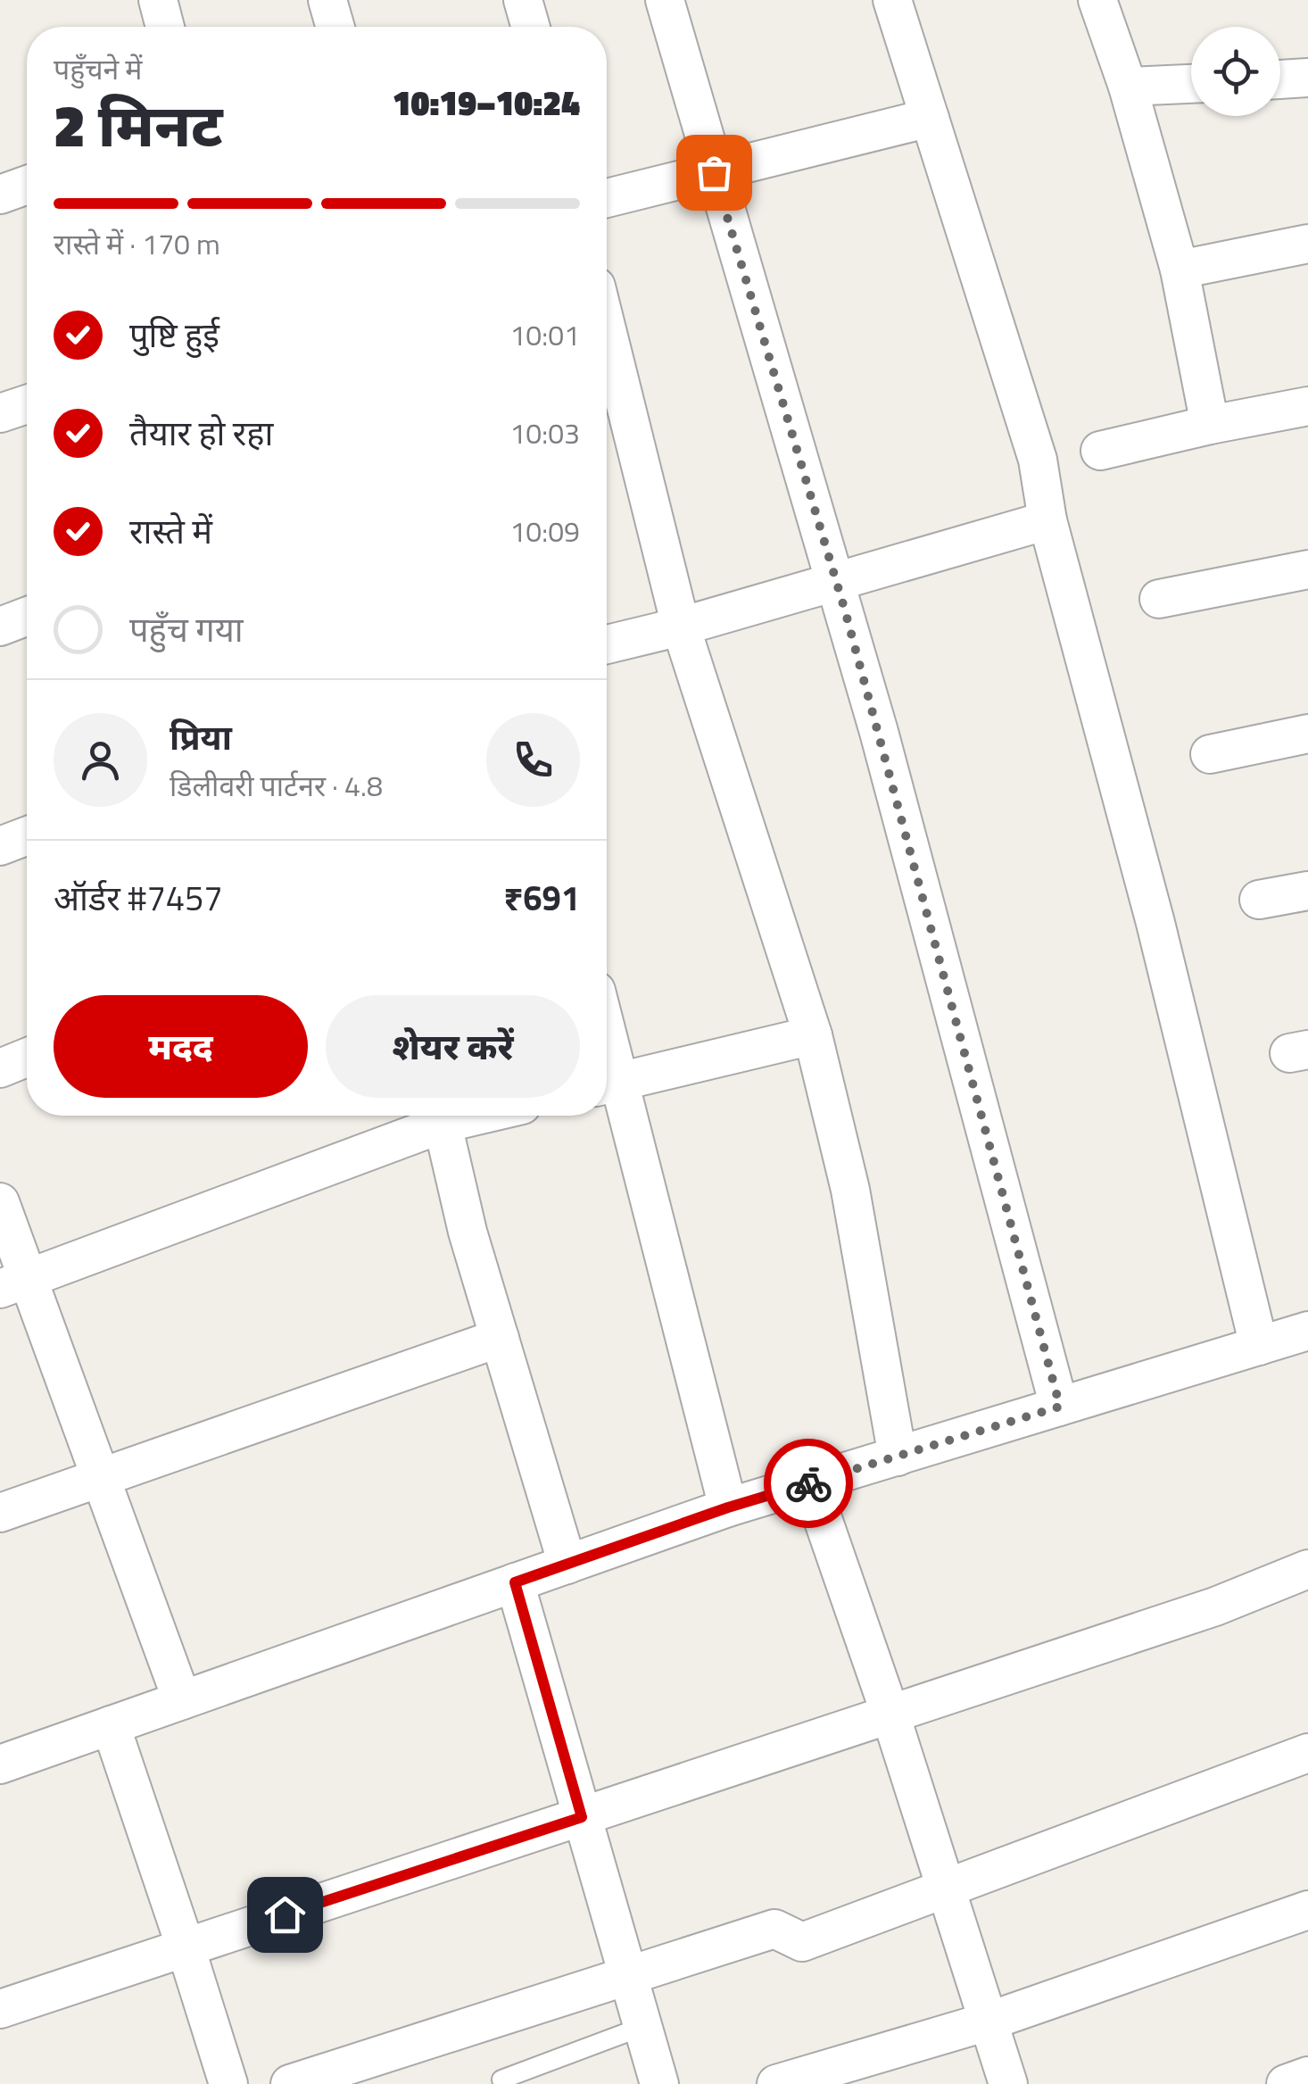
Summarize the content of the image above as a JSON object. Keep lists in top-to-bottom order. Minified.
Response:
{"page":{"heading":["2 मिनट","पहुँचने में","10:19–10:24"],"panel":["प्रिया","डिलीवरी पार्टनर · 4.8","ऑर्डर #7457","₹691"],"bar":"रास्ते में · 170 m","list":[["पुष्टि हुई","10:01"],["तैयार हो रहा","10:03"],["रास्ते में","10:09"],"पहुँच गया"],"buttons":["मदद","शेयर करें"]}}
